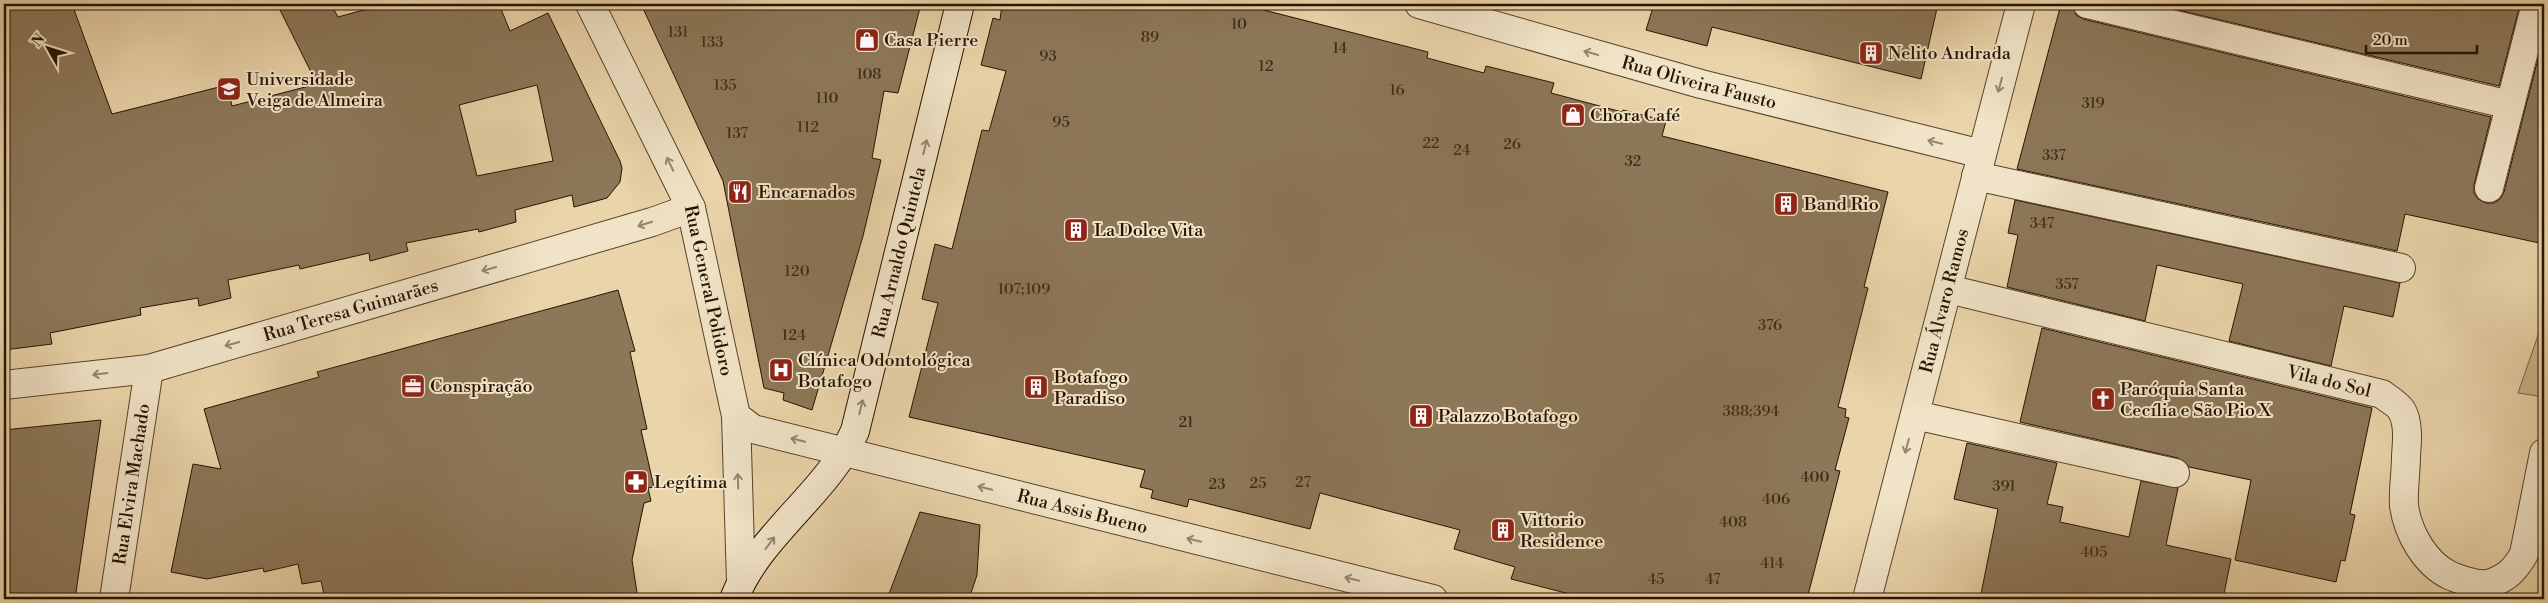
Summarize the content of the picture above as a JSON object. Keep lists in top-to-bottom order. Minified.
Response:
{"streets":{"street":["Rua Oliveira Fausto","Rua Arnaldo Quintela","Rua General Polidoro","Rua Álvaro Ramos","Rua Teresa Guimarães","Vila do Sol","Rua Elvira Machado","Rua Assis Bueno"]},"crossings":[["Rua Oliveira Fausto","Rua Álvaro Ramos"],["Rua Arnaldo Quintela","Rua General Polidoro"],["Rua Arnaldo Quintela","Rua Assis Bueno"],["Rua General Polidoro","Rua Teresa Guimarães"],["Rua General Polidoro","Rua Assis Bueno"],["Rua Álvaro Ramos","Vila do Sol"],["Rua Teresa Guimarães","Rua Elvira Machado"]],"one_way":["Rua Oliveira Fausto","Rua Arnaldo Quintela","Rua General Polidoro","Rua Álvaro Ramos","Rua Teresa Guimarães","Rua Assis Bueno"],"places":{"shop":["Casa Pierre","Chora Café"],"building":["Nelito Andrada","Band Rio","La Dolce Vita","Botafogo Paradiso","Palazzo Botafogo","Vittorio Residence"],"school or university":["Universidade Veiga de Almeira"],"restaurant":["Encarnados"],"hospital":["Clínica Odontológica Botafogo"],"office":["Conspiração"],"church":["Paróquia Santa Cecília e São Pio X"],"pharmacy":["Legítima"]},"house_numbers":["10","131","89","133","14","93","12","108","135","16","110","319","95","112","137","22","26","24","337","32","347","120","357","107;109","376","124","388;394","21","400","27","25","23","391","406","408","405","414","45","47"],"scale_bar":"20 m","north":"top left"}
